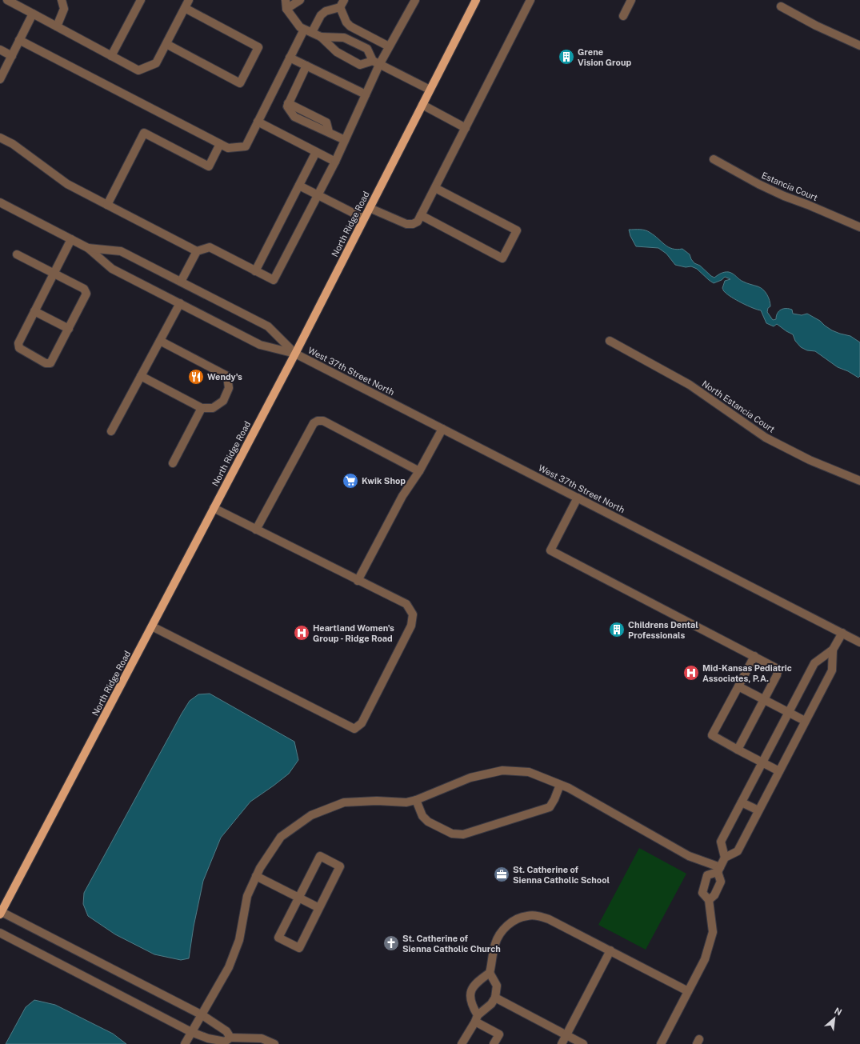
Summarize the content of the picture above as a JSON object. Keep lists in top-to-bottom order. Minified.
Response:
{"streets":{"main road":["North Ridge Road"],"street":["Estancia Court","West 37th Street North","North Estancia Court"]},"crossings":[["North Ridge Road","West 37th Street North"]],"places":{"building":["Grene Vision Group","Childrens Dental Professionals"],"restaurant":["Wendy's"],"supermarket":["Kwik Shop"],"hospital":["Heartland Women's Group - Ridge Road","Mid-Kansas Pediatric Associates, P.A."],"office":["St. Catherine of Sienna Catholic School"],"church":["St. Catherine of Sienna Catholic Church"]},"north":"top right"}
